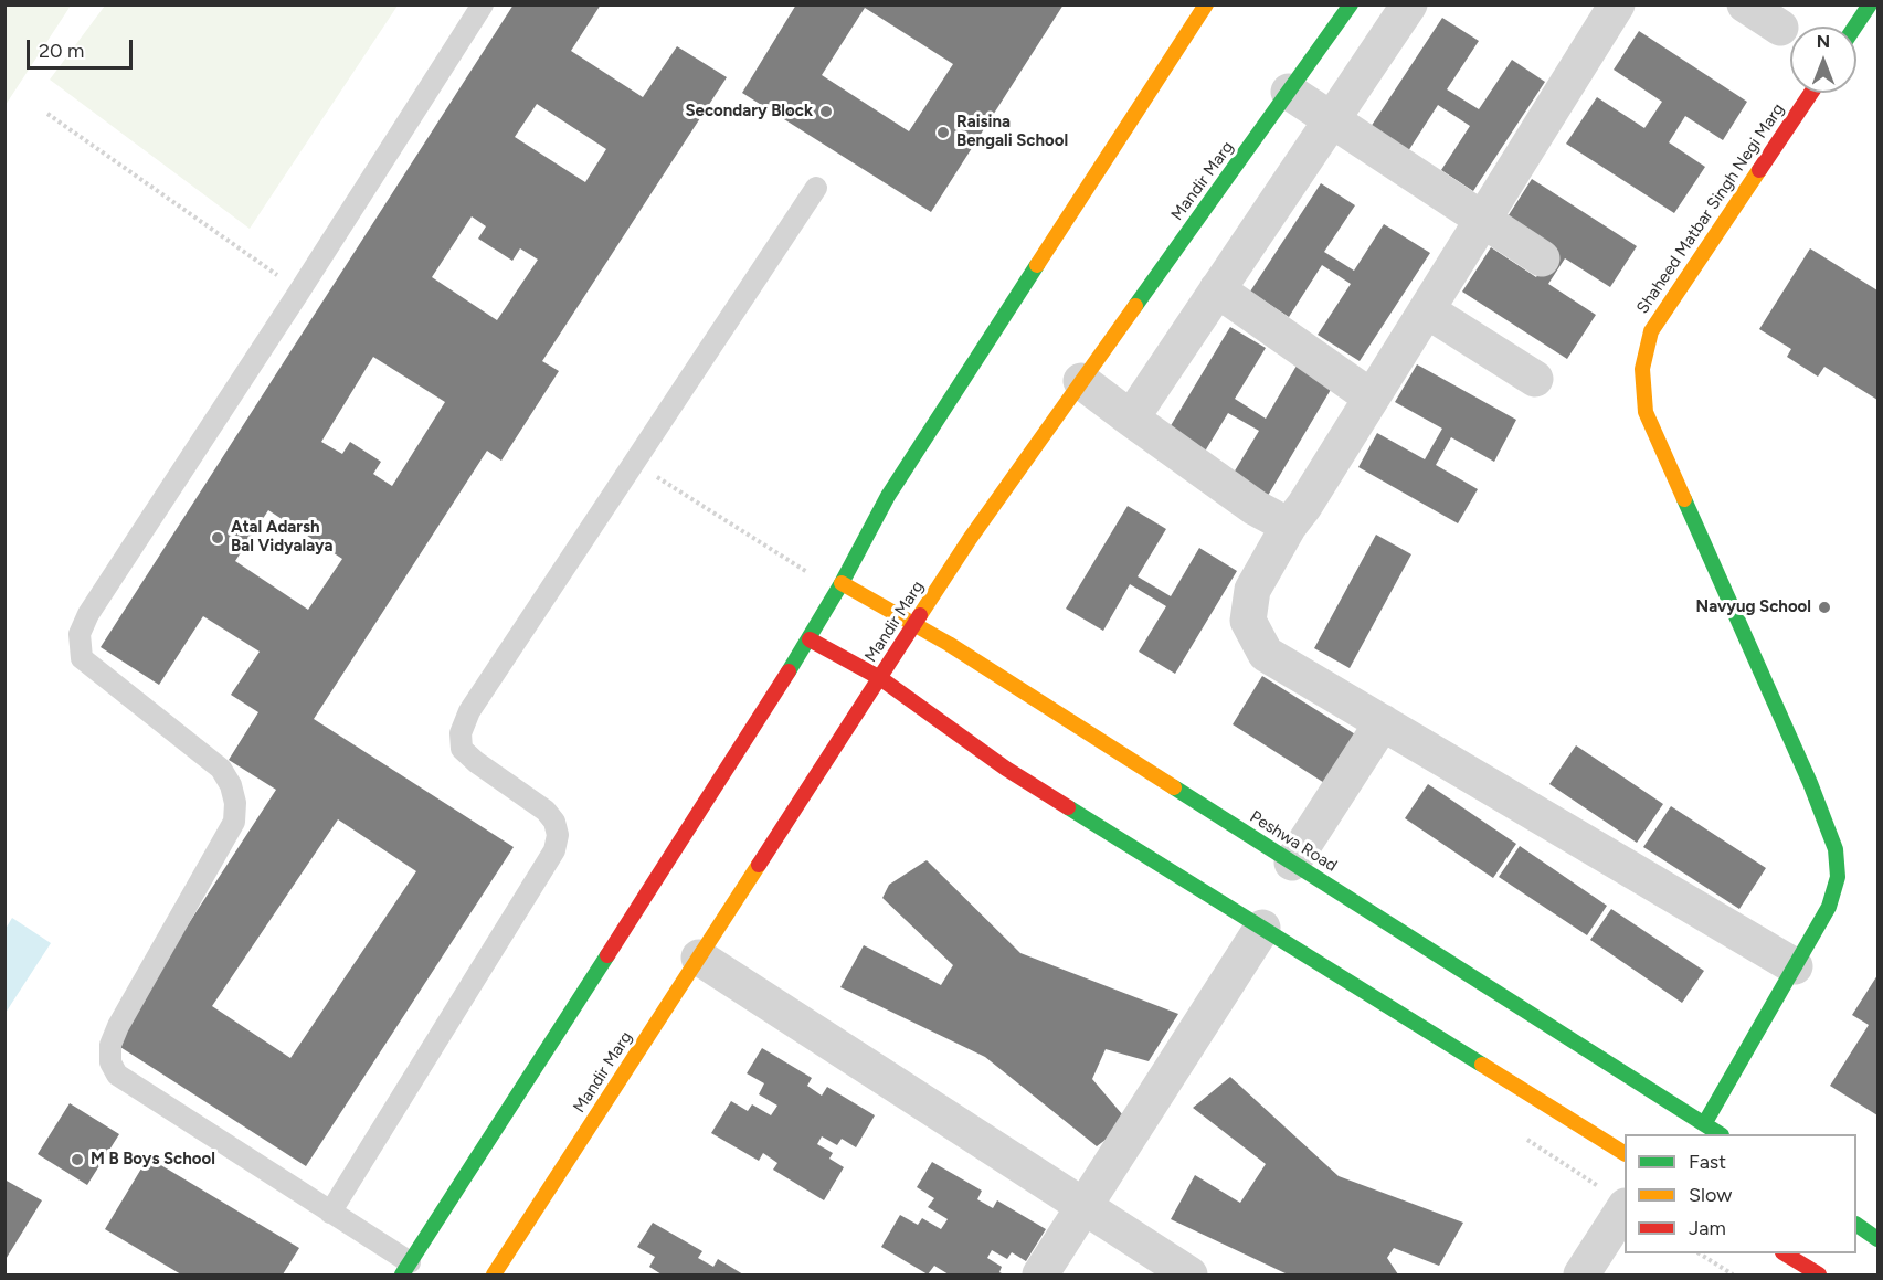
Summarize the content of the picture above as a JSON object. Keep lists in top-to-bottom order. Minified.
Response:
{"streets":{"street":["Mandir Marg","Shaheed Matbar Singh Negi Marg","Peshwa Road"]},"crossings":[["Mandir Marg","Peshwa Road"],["Shaheed Matbar Singh Negi Marg","Peshwa Road"]],"places":["Secondary Block","Raisina Bengali School","Atal Adarsh Bal Vidyalaya","Navyug School","M B Boys School"],"legend":["Fast","Slow","Jam"],"scale_bar":"20 m","north":"top"}
